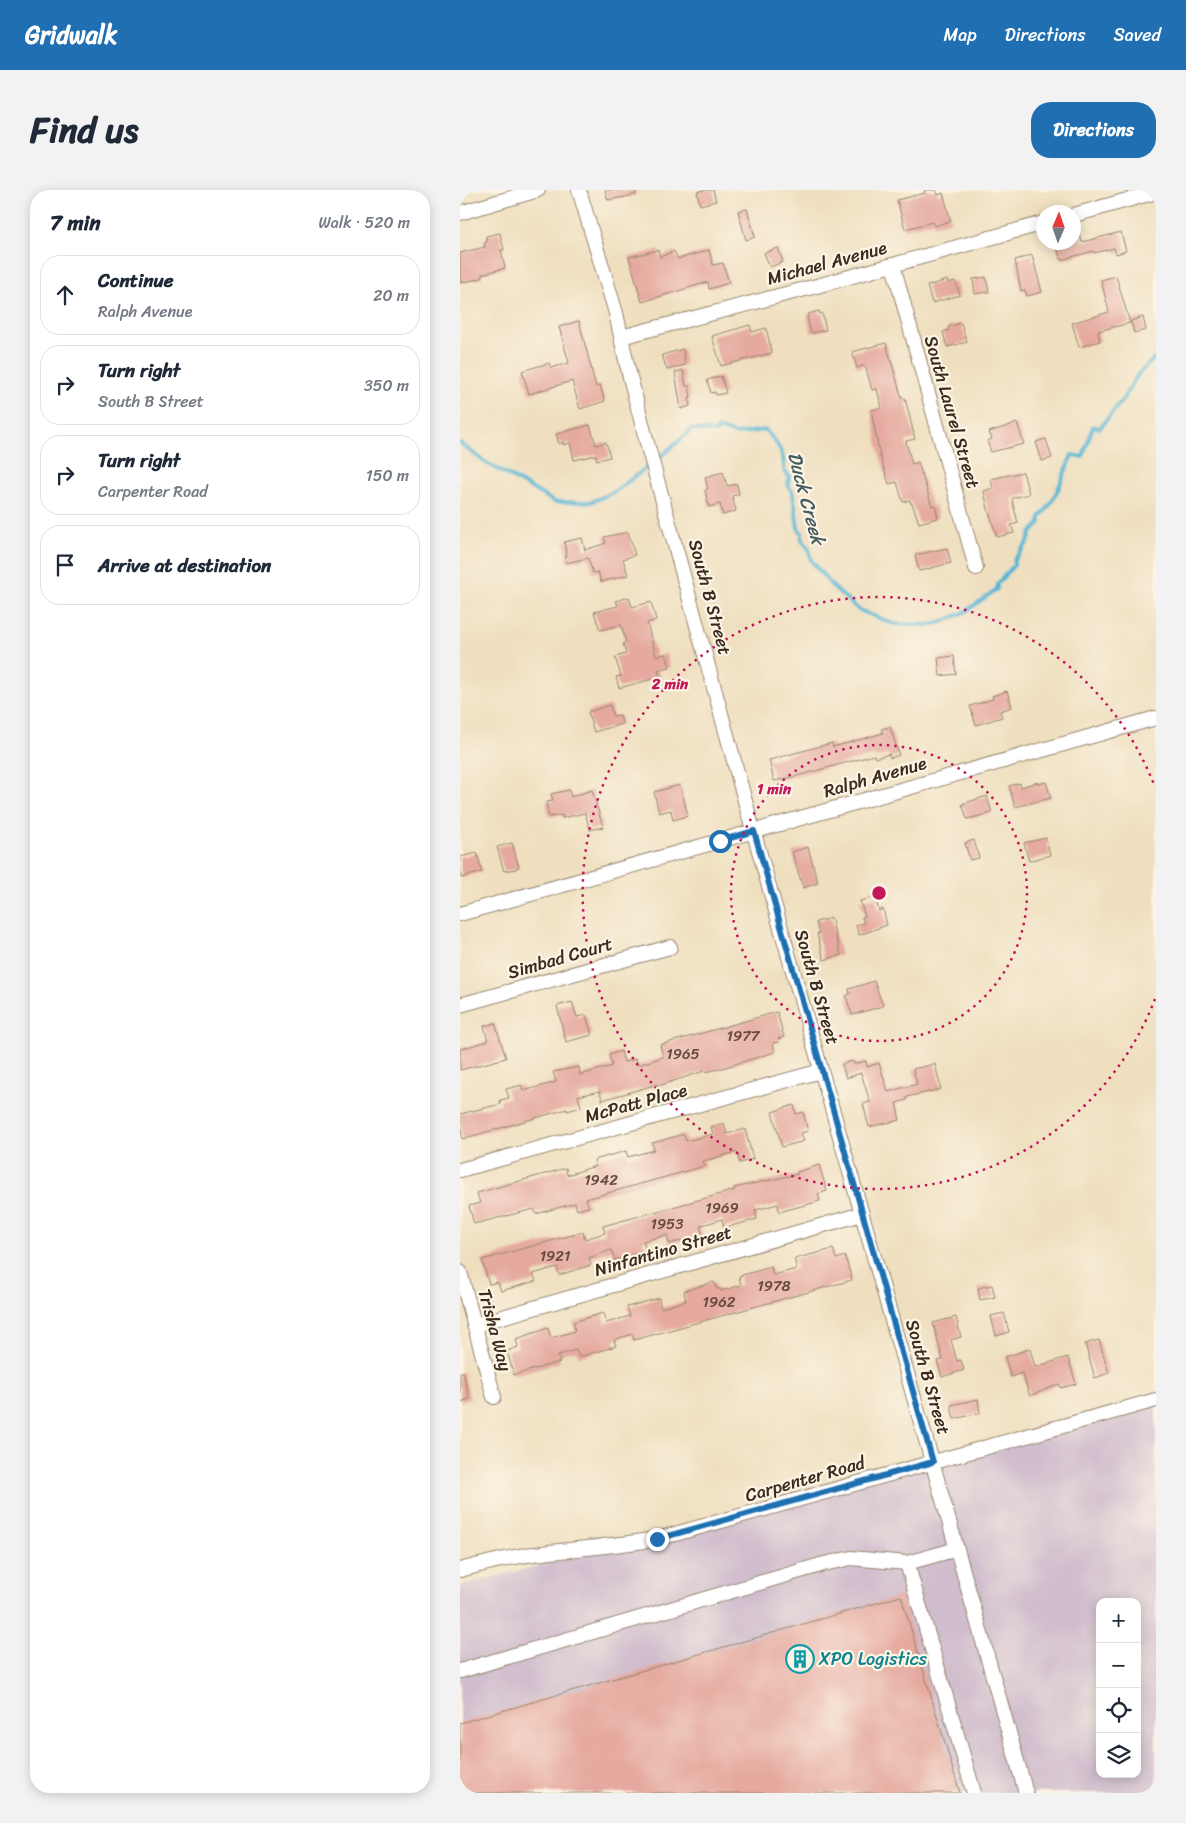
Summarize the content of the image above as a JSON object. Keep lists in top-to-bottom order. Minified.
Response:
{"streets":{"street":["Michael Avenue","South Laurel Street","South B Street","Ralph Avenue","Simbad Court","McPatt Place","Ninfantino Street","Trisha Way","Carpenter Road"]},"crossings":[["Michael Avenue","South Laurel Street"],["Michael Avenue","South B Street"],["South B Street","Ralph Avenue"],["South B Street","McPatt Place"],["South B Street","Ninfantino Street"],["South B Street","Carpenter Road"],["Ninfantino Street","Trisha Way"]],"water":["Duck Creek"],"places":{"building":["XPO Logistics"]},"house_numbers":["1977","1965","1942","1969","1953","1921","1978","1962"],"north":"top","page":{"header":"Gridwalk","nav":["Map","Directions","Saved"],"title":"Find us","buttons":"Directions","heading":["7 min","Walk · 520 m"],"list":[["Continue","Ralph Avenue","20 m"],["Turn right","South B Street","350 m"],["Turn right","Carpenter Road","150 m"],"Arrive at destination"],"map_buttons":["+","−"]},"rings":["2 min","1 min"]}
